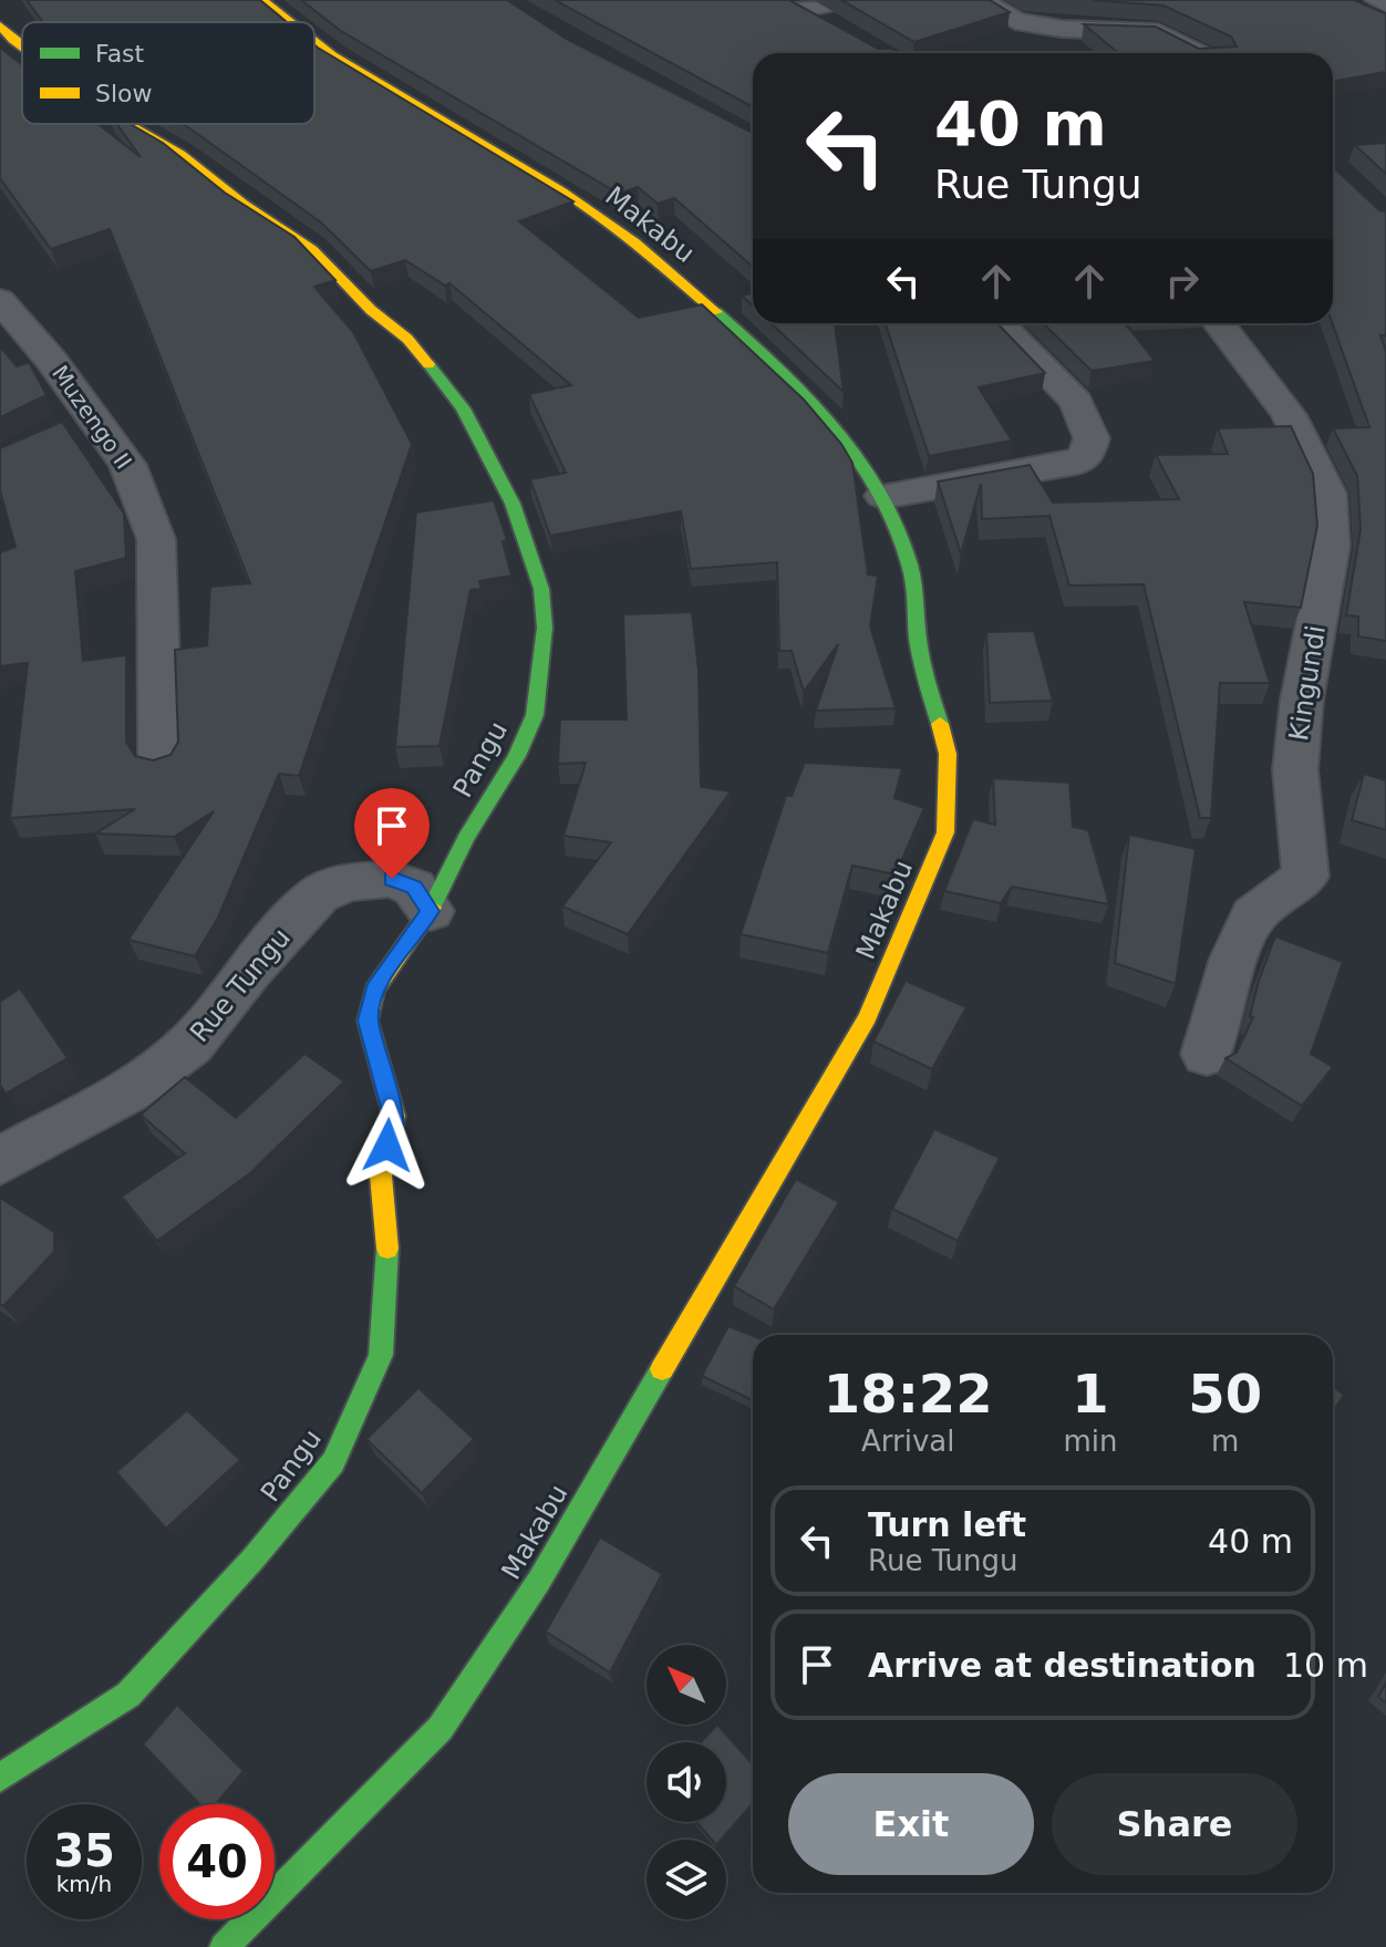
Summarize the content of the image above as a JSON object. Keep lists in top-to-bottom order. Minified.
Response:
{"streets":{"street":["Makabu","Muzengo II","Kingundi","Pangu","Rue Tungu"]},"crossings":[["Pangu","Rue Tungu"]],"legend":["Fast","Slow"],"north":"top left","page":{"turn":["40 m","Rue Tungu"],"eta":["18:22","Arrival","1","min","50","m"],"list":[{"name":"Turn left","note":"Rue Tungu","value":"40 m"},{"name":"Arrive at destination","value":"10 m"}],"buttons":["Exit","Share"],"speed":"35 km/h","limit":"40"}}
